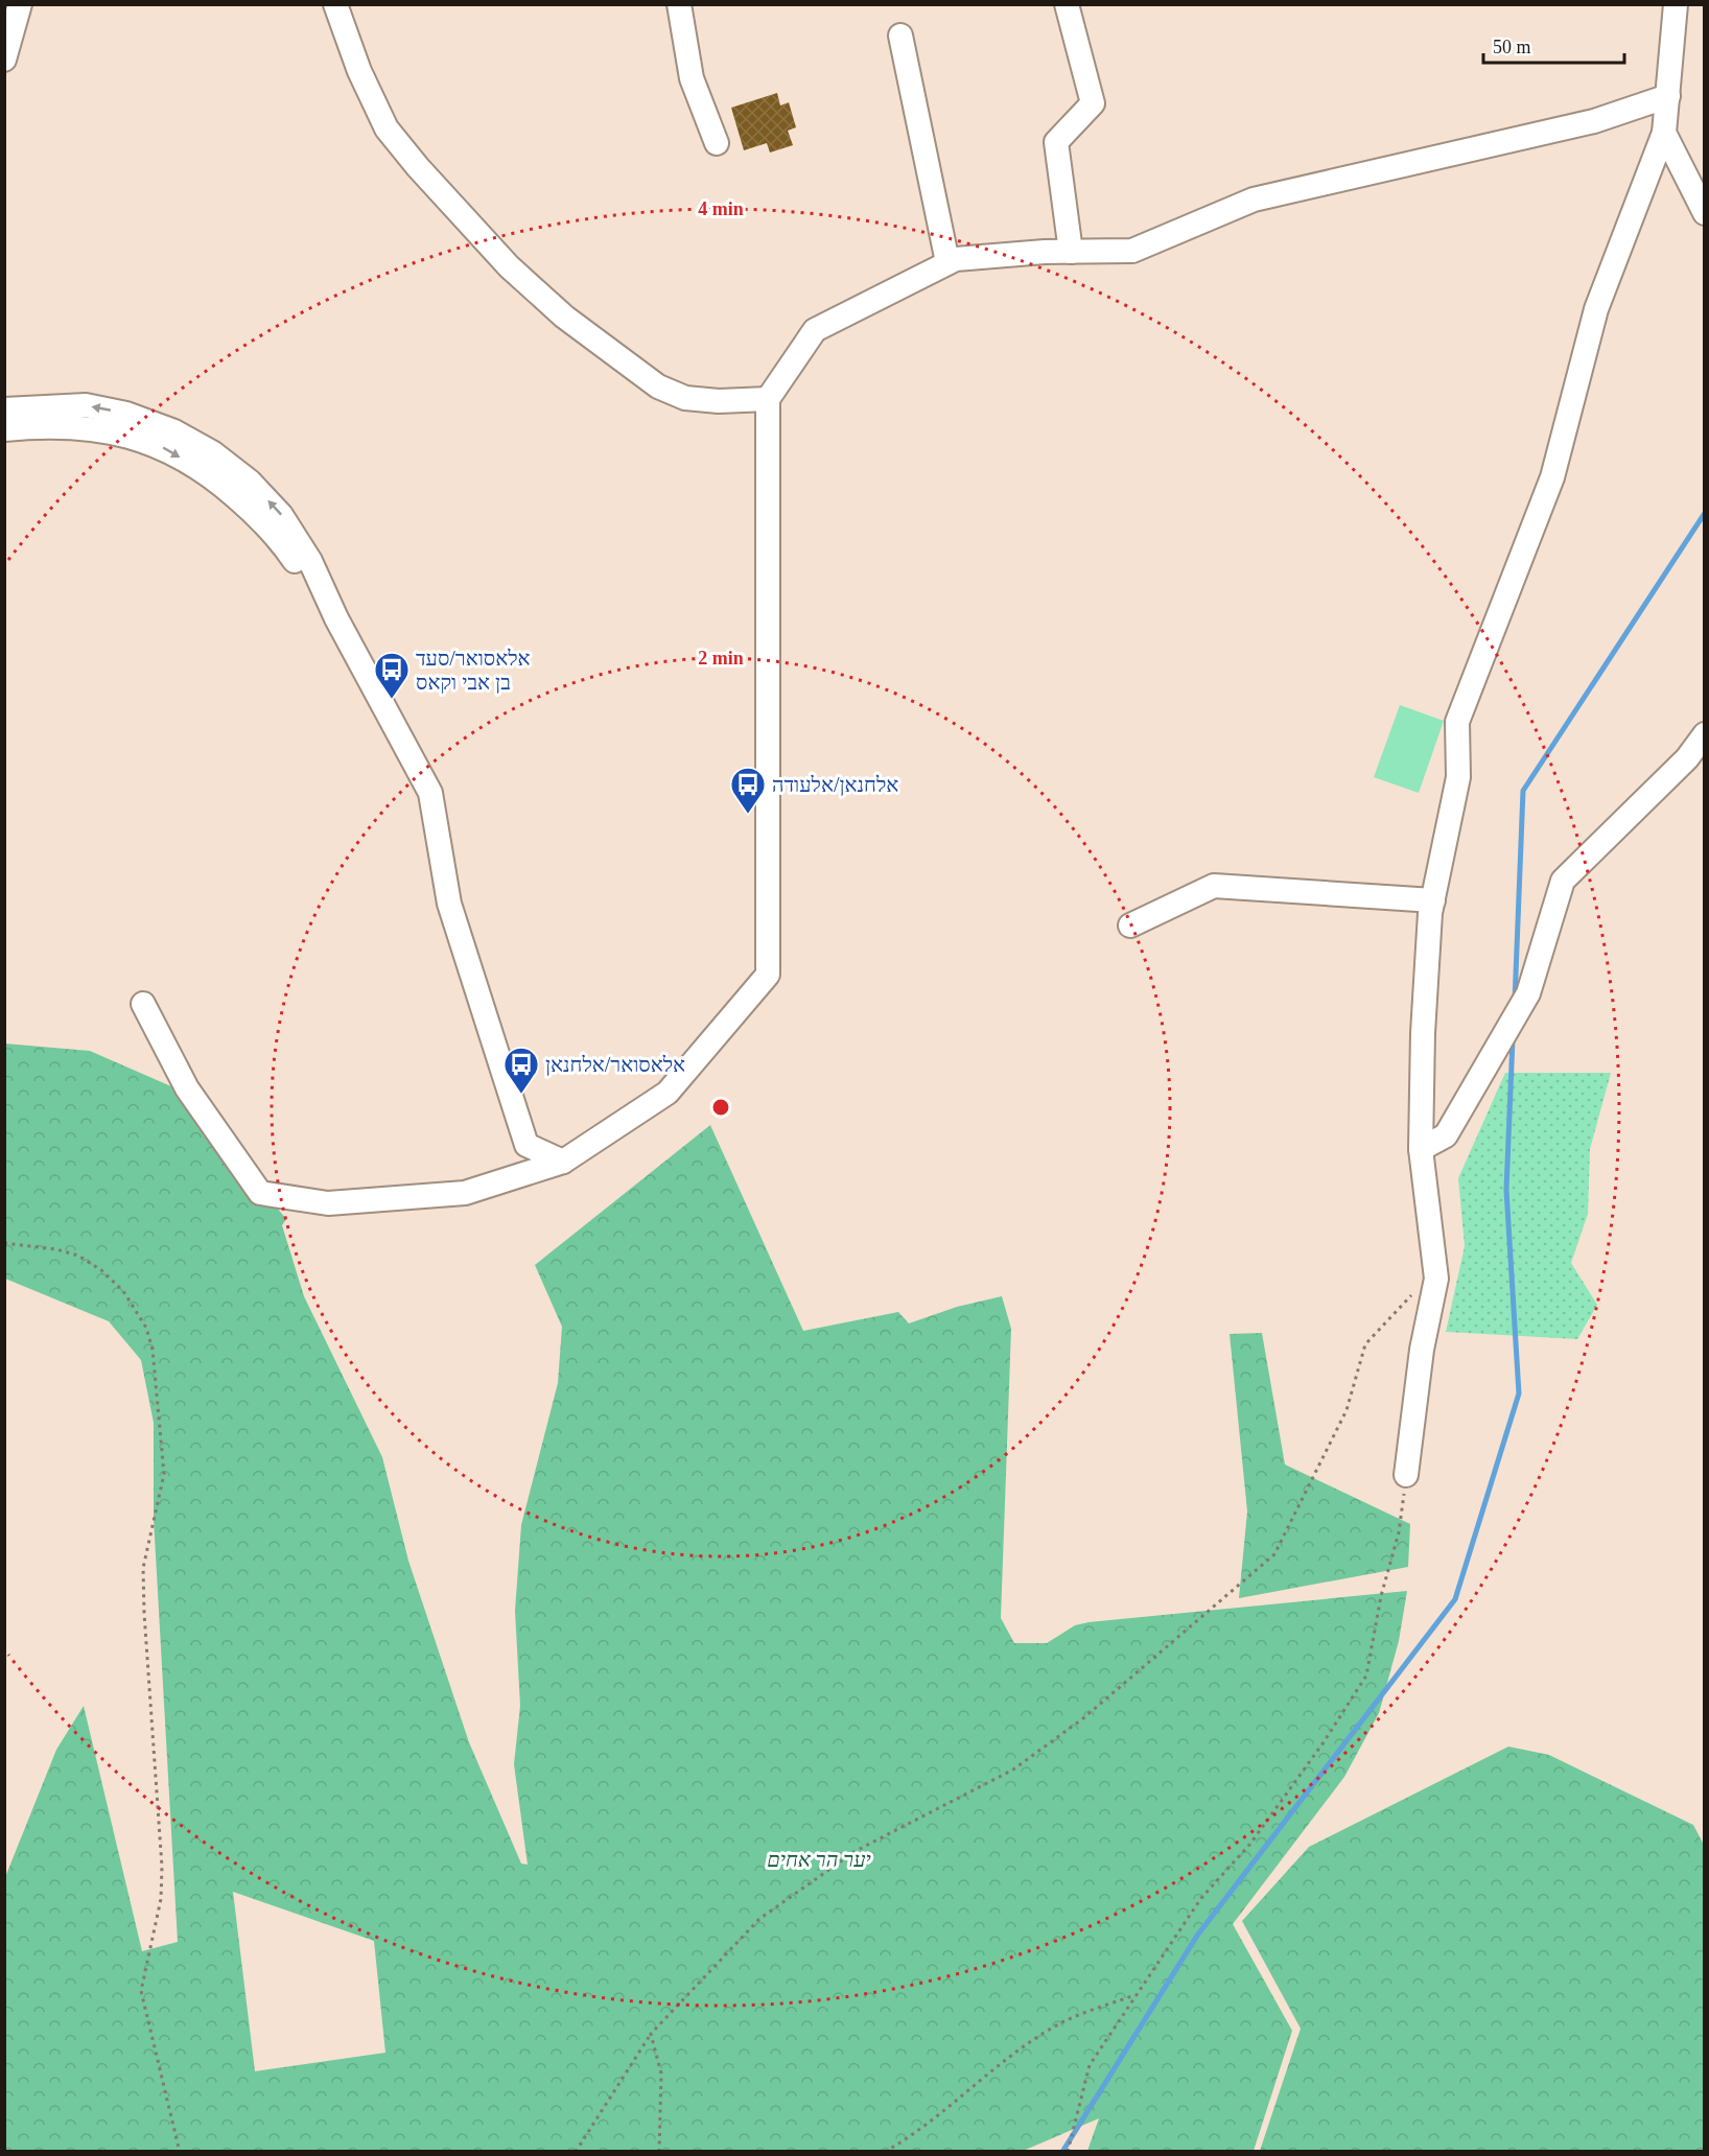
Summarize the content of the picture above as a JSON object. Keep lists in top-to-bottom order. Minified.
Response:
{"parks":["יער הר אחים"],"places":{"bus stop":["אלאסואר/סעד בן אבי וקאס","אלחנאן/אלעודה","אלאסואר/אלחנאן"]},"scale_bar":"50 m","rings":["4 min","2 min"]}
